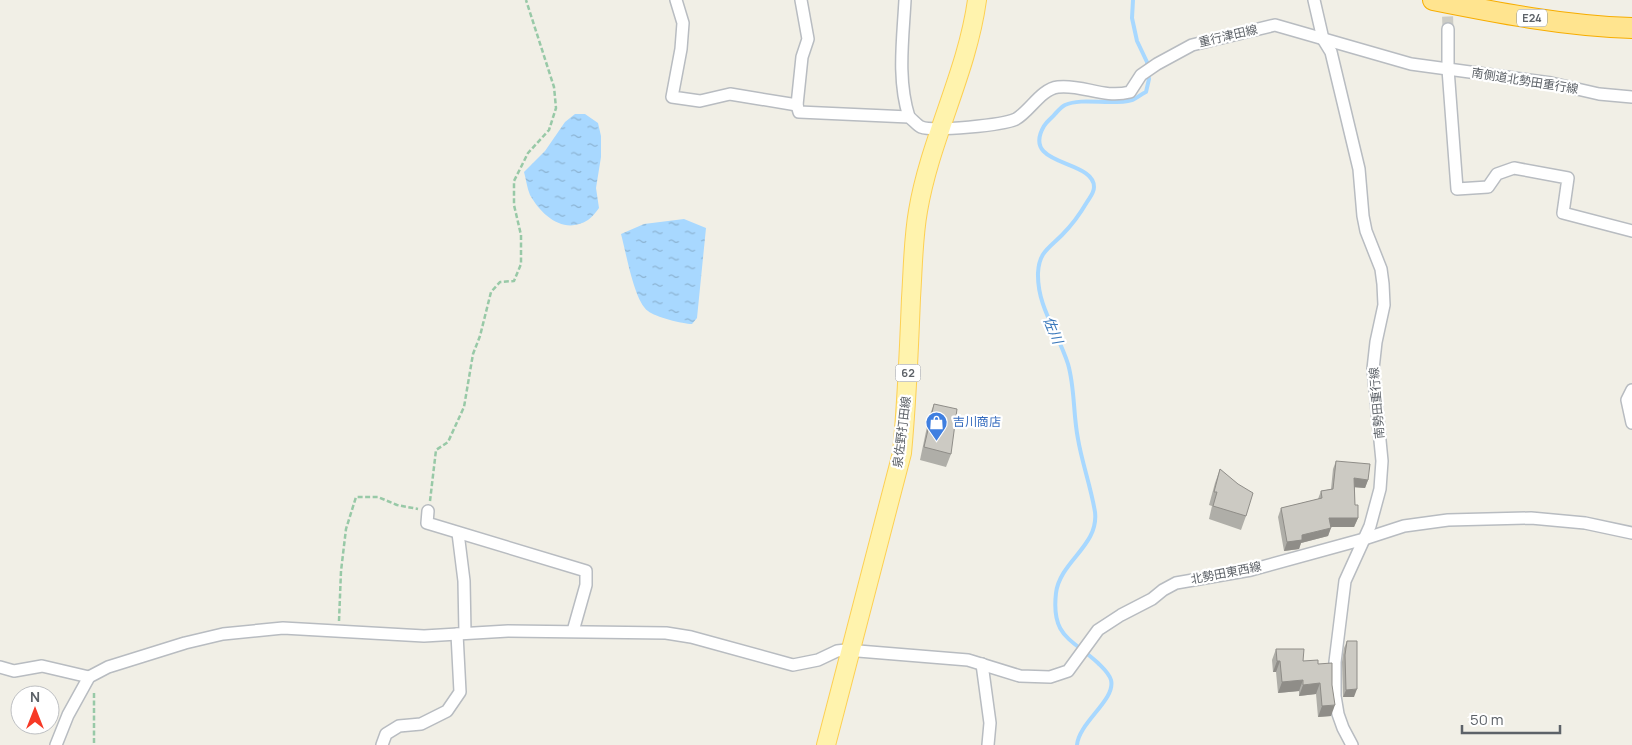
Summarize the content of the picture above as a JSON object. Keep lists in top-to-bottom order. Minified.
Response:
{"streets":{"highway":["E24"],"main road":["62","泉佐野打田線"],"street":["重行津田線","南側道北勢田重行線","南勢田重行線","北勢田東西線"]},"crossings":[["重行津田線","南側道北勢田重行線"],["重行津田線","泉佐野打田線"],["南側道北勢田重行線","南勢田重行線"],["南勢田重行線","北勢田東西線"],["泉佐野打田線","北勢田東西線"]],"water":["佐川"],"places":{"shop":["吉川商店"]},"scale_bar":"50 m","north":"top"}
